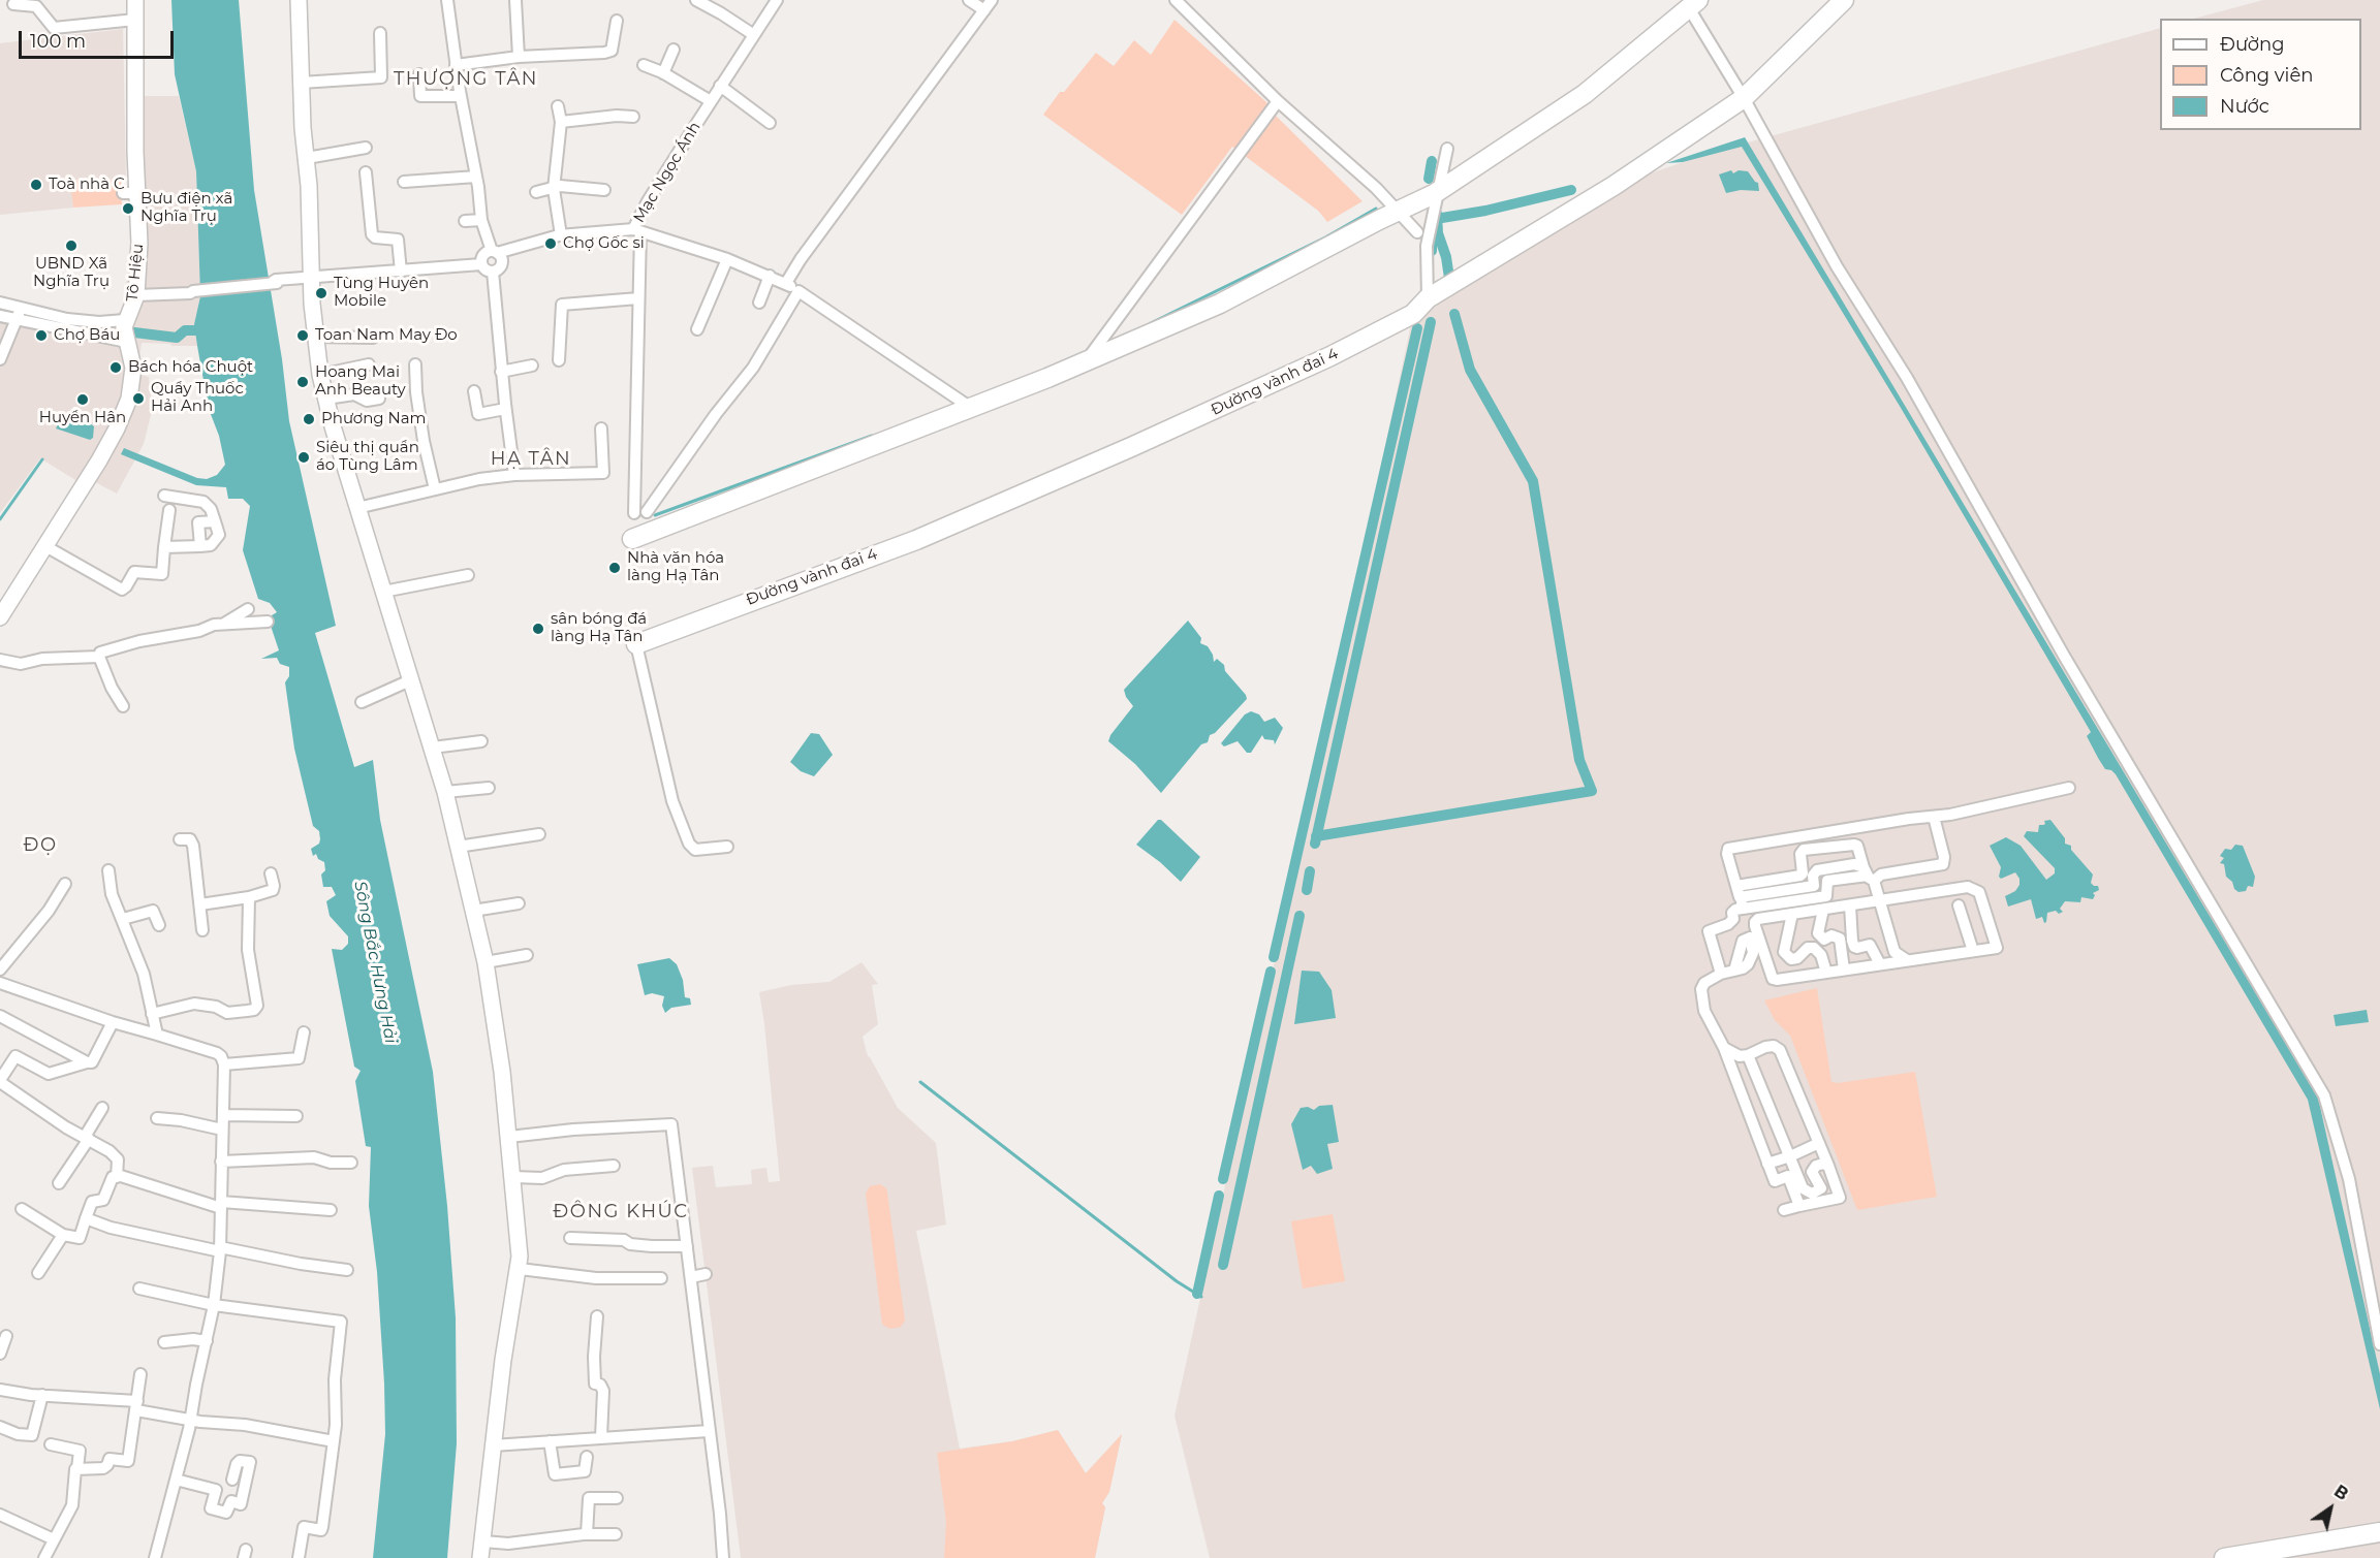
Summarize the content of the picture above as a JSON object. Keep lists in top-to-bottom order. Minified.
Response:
{"streets":{"main road":["Đường vành đai 4"],"street":["Mạc Ngọc Ánh","Tô Hiệu"]},"districts":["THƯỢNG TÂN","HẠ TÂN","ĐỌ","ĐÔNG KHÚC"],"water":["Sông Bắc Hưng Hải"],"places":["Toà nhà C","Bưu điện xã Nghĩa Trụ","Chợ Gốc si","UBND Xã Nghĩa Trụ","Tùng Huyên Mobile","Chợ Báu","Toan Nam May Đo","Bách hóa Chuột","Hoang Mai Anh Beauty","Quầy Thuốc Hải Anh","Huyền Hân","Phương Nam","Siêu thị quần áo Tùng Lâm","Nhà văn hóa làng Hạ Tân","sân bóng đá làng Hạ Tân"],"legend":["Đường","Công viên","Nước"],"scale_bar":"100 m","north":"top right"}
